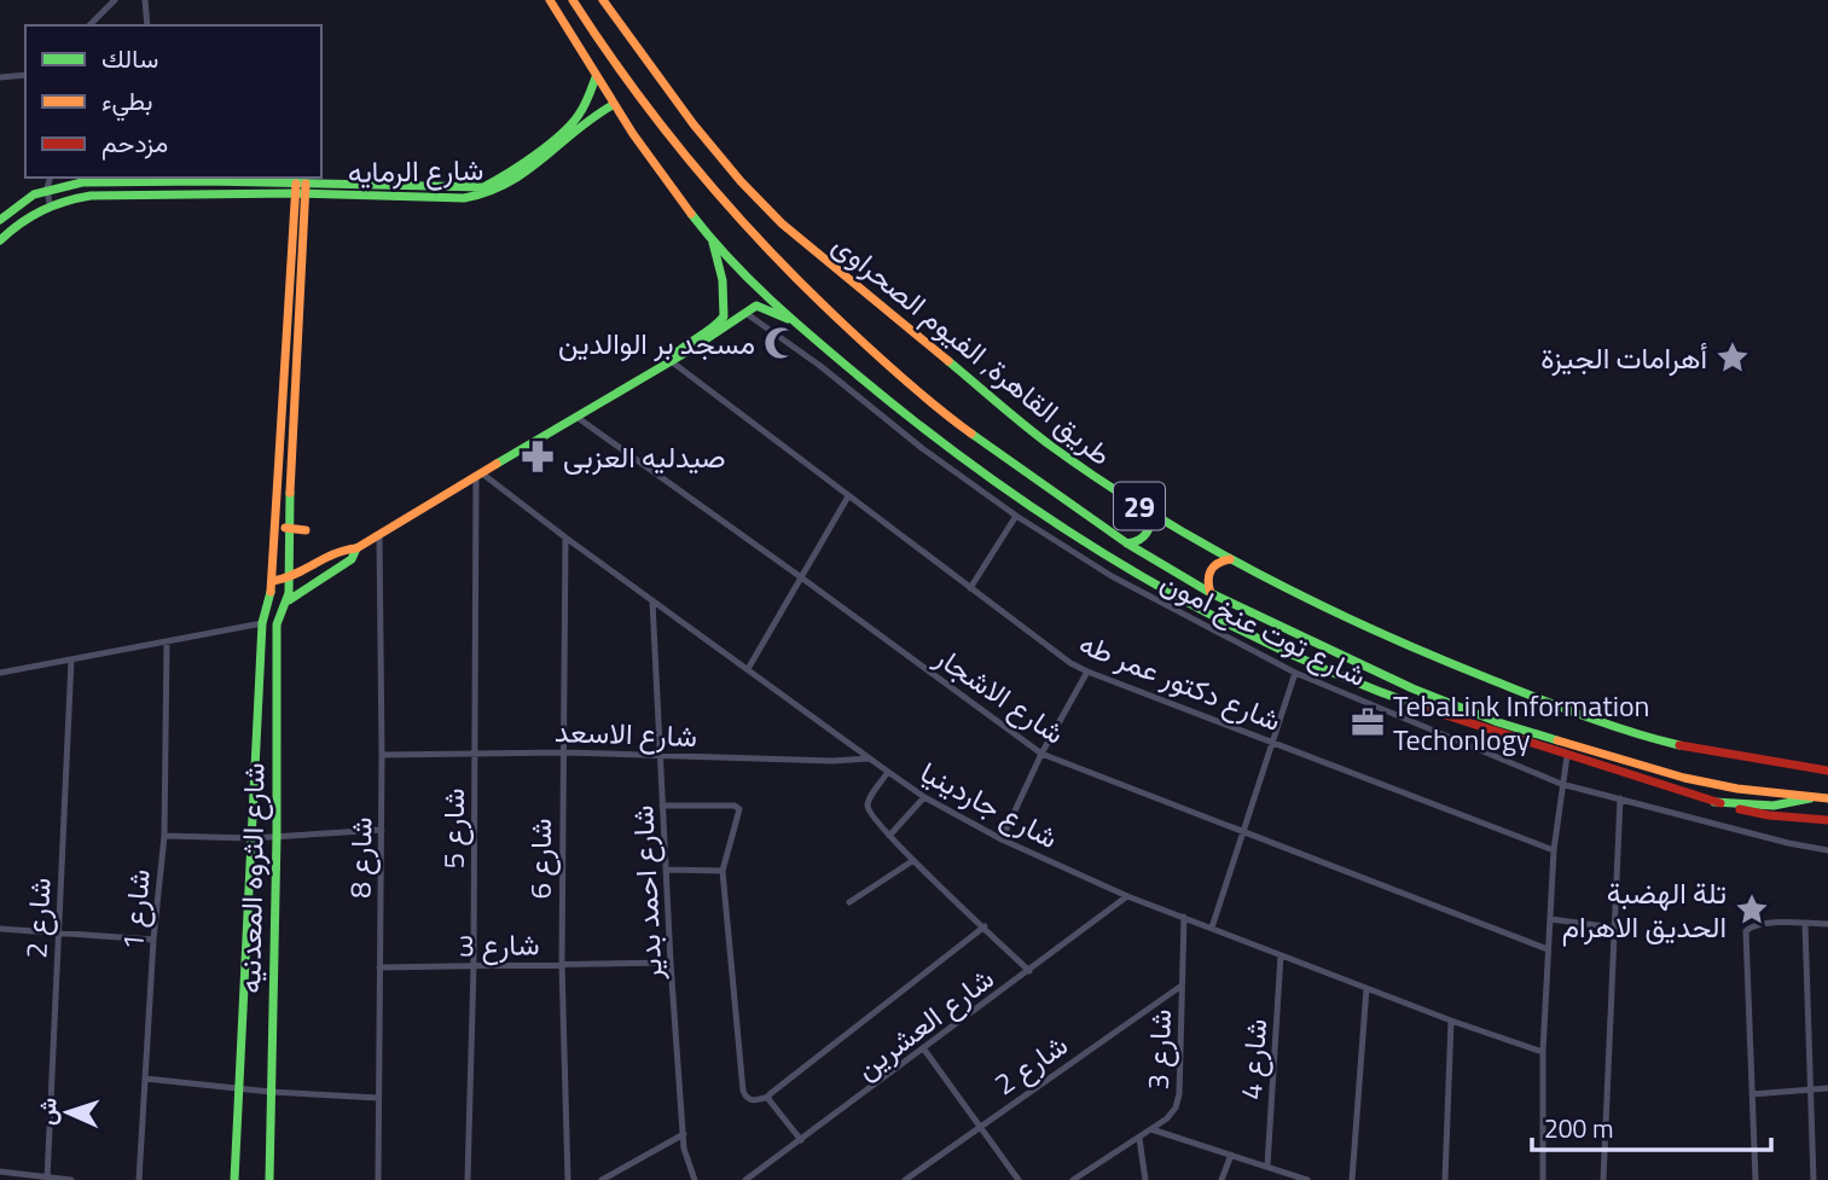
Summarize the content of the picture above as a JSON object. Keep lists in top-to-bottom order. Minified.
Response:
{"streets":{"main road":["شارع الرمايه","طريق القاهرة, الفيوم الصحراوى","29","شارع الثروه المعدنيه"],"street":["شارع توت عنخ امون","شارع دكتور عمر طه","شارع الاشجار","شارع الاسعد","شارع جاردينيا","شارع 5","شارع 8","شارع 6","شارع احمد بدير","شارع 1","شارع 2","شارع 3","شارع العشرين","شارع 4"]},"crossings":[["شارع الرمايه","شارع الثروه المعدنيه"],["شارع الاسعد","شارع جاردينيا"],["شارع الاسعد","شارع 5"],["شارع الاسعد","شارع 8"],["شارع الاسعد","شارع 6"],["شارع الاسعد","شارع احمد بدير"],["شارع جاردينيا","شارع 5"],["شارع جاردينيا","شارع 6"],["شارع جاردينيا","شارع احمد بدير"],["شارع جاردينيا","شارع 3"],["شارع جاردينيا","شارع العشرين"],["شارع جاردينيا","شارع 4"],["شارع 5","شارع 3"],["شارع 8","شارع 3"],["شارع 6","شارع 3"],["شارع احمد بدير","شارع 3"],["شارع 2","شارع 3"]],"places":{"mosque":["مسجد بر الوالدين"],"place":["أهرامات الجيزة","تلة الهضبة الحديق الاهرام"],"pharmacy":["صيدليه العزبى"],"office":["TebaLink Information Techonlogy"]},"legend":["سالك","بطيء","مزدحم"],"scale_bar":"200 m","north":"left"}
